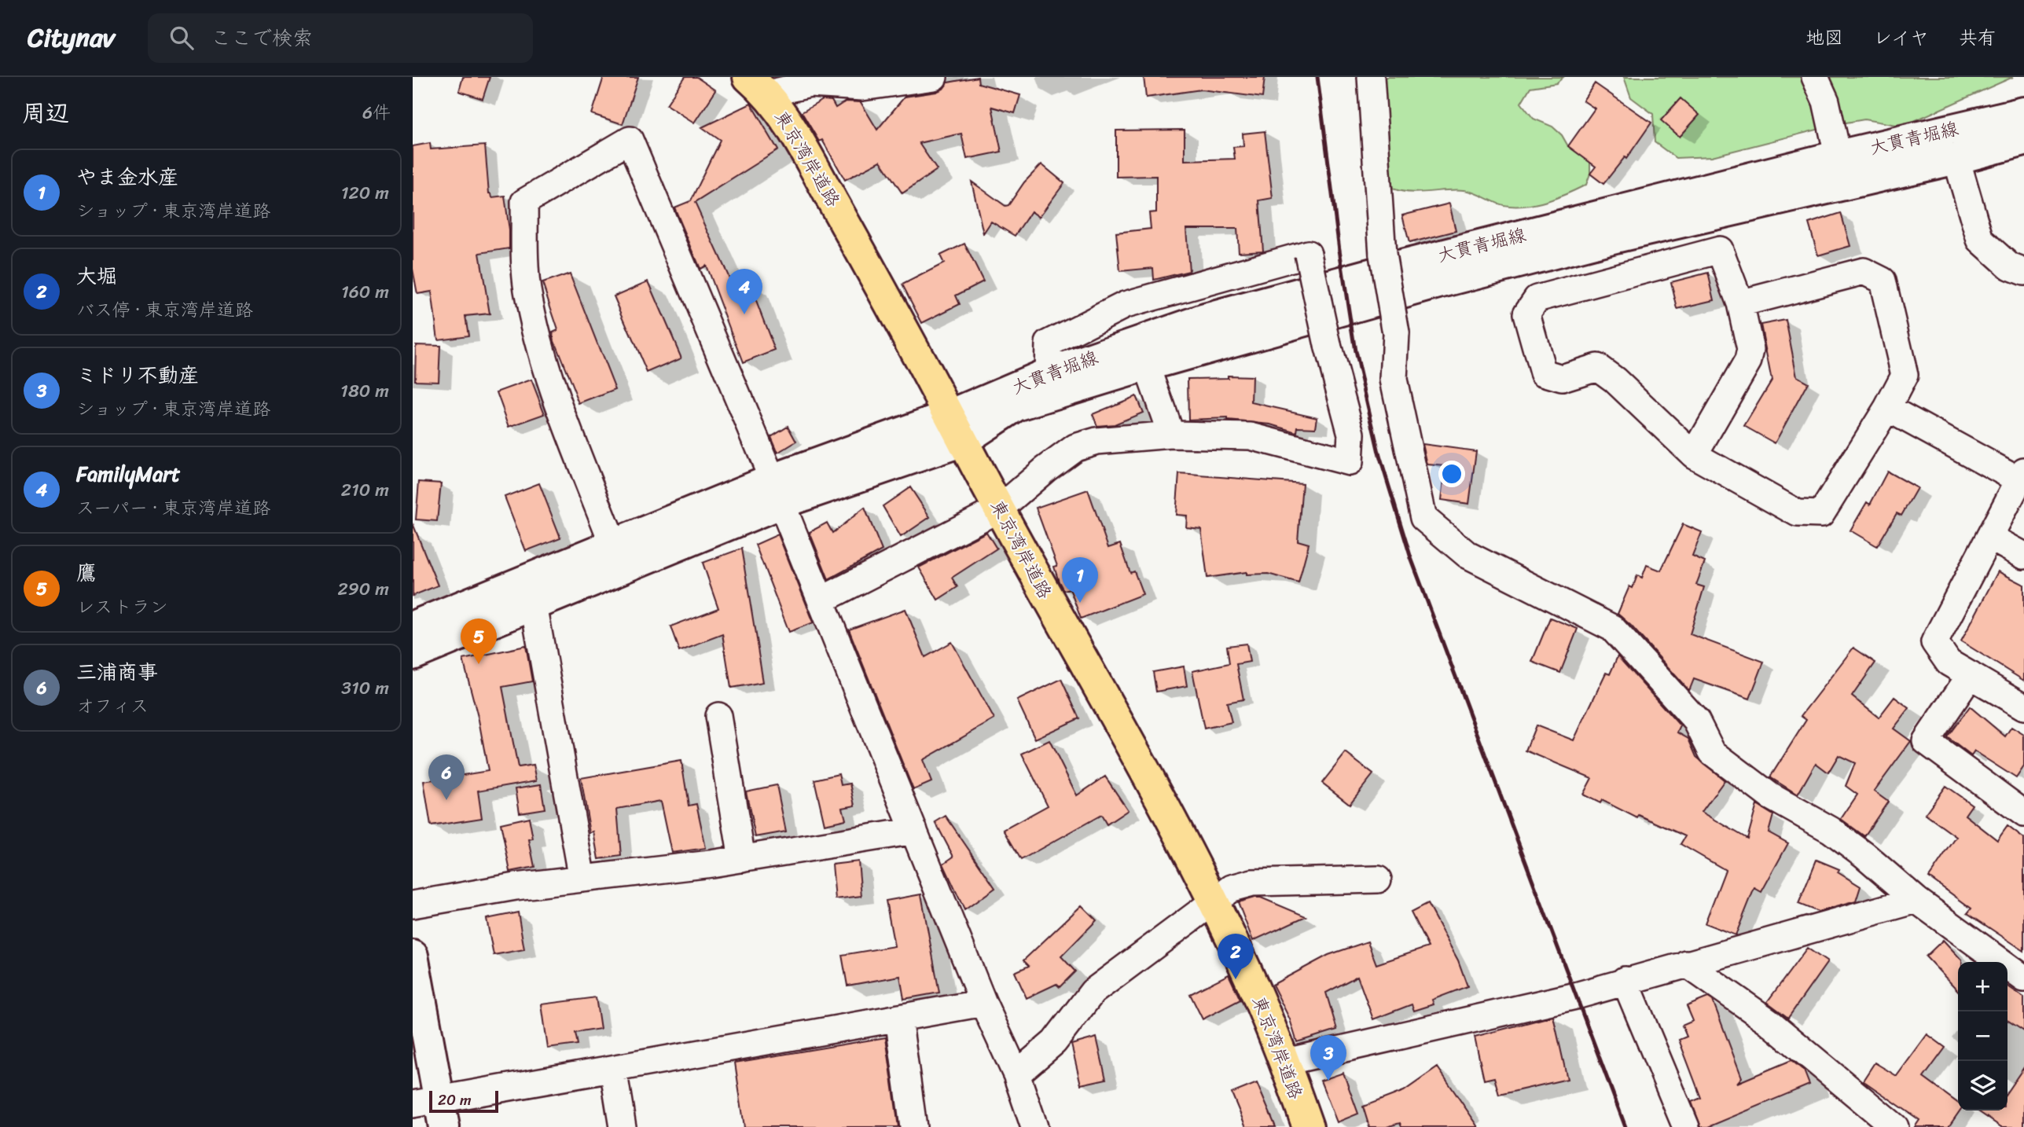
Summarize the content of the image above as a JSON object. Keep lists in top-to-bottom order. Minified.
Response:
{"streets":{"highway":["東京湾岸道路"],"main road":["大貫青堀線"]},"crossings":[["大貫青堀線","東京湾岸道路"]],"scale_bar":"20 m","page":{"header":"Citynav","search":"ここで検索","nav":["地図","レイヤ","共有"],"heading":["周辺","6件"],"list":[{"mark":"1","name":"やま金水産","note":"ショップ · 東京湾岸道路","value":"120 m"},{"mark":"2","name":"大堀","note":"バス停 · 東京湾岸道路","value":"160 m"},{"mark":"3","name":"ミドリ不動産","note":"ショップ · 東京湾岸道路","value":"180 m"},{"mark":"4","name":"FamilyMart","note":"スーパー · 東京湾岸道路","value":"210 m"},{"mark":"5","name":"鷹","note":"レストラン","value":"290 m"},{"mark":"6","name":"三浦商事","note":"オフィス","value":"310 m"}],"pins":["4","1","5","6","2","3"],"map_buttons":["+","−"],"scale":"20 m"}}
